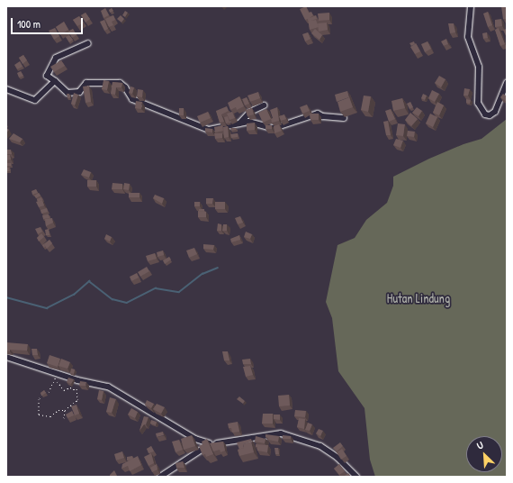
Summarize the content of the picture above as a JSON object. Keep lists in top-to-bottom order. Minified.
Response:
{"parks":["Hutan Lindung"],"scale_bar":"100 m","north":"top left"}
